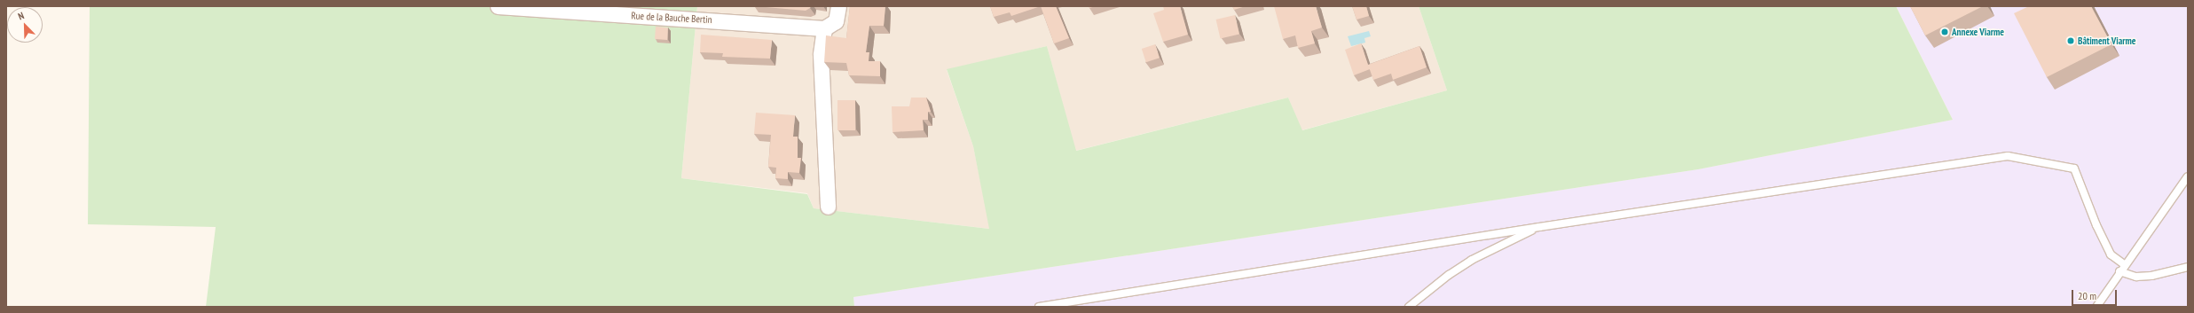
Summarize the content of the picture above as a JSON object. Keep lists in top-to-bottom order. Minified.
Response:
{"streets":{"street":["Rue de la Bauche Bertin"]},"places":["Annexe Viarme","Bâtiment Viarme"],"scale_bar":"20 m","north":"top left"}
